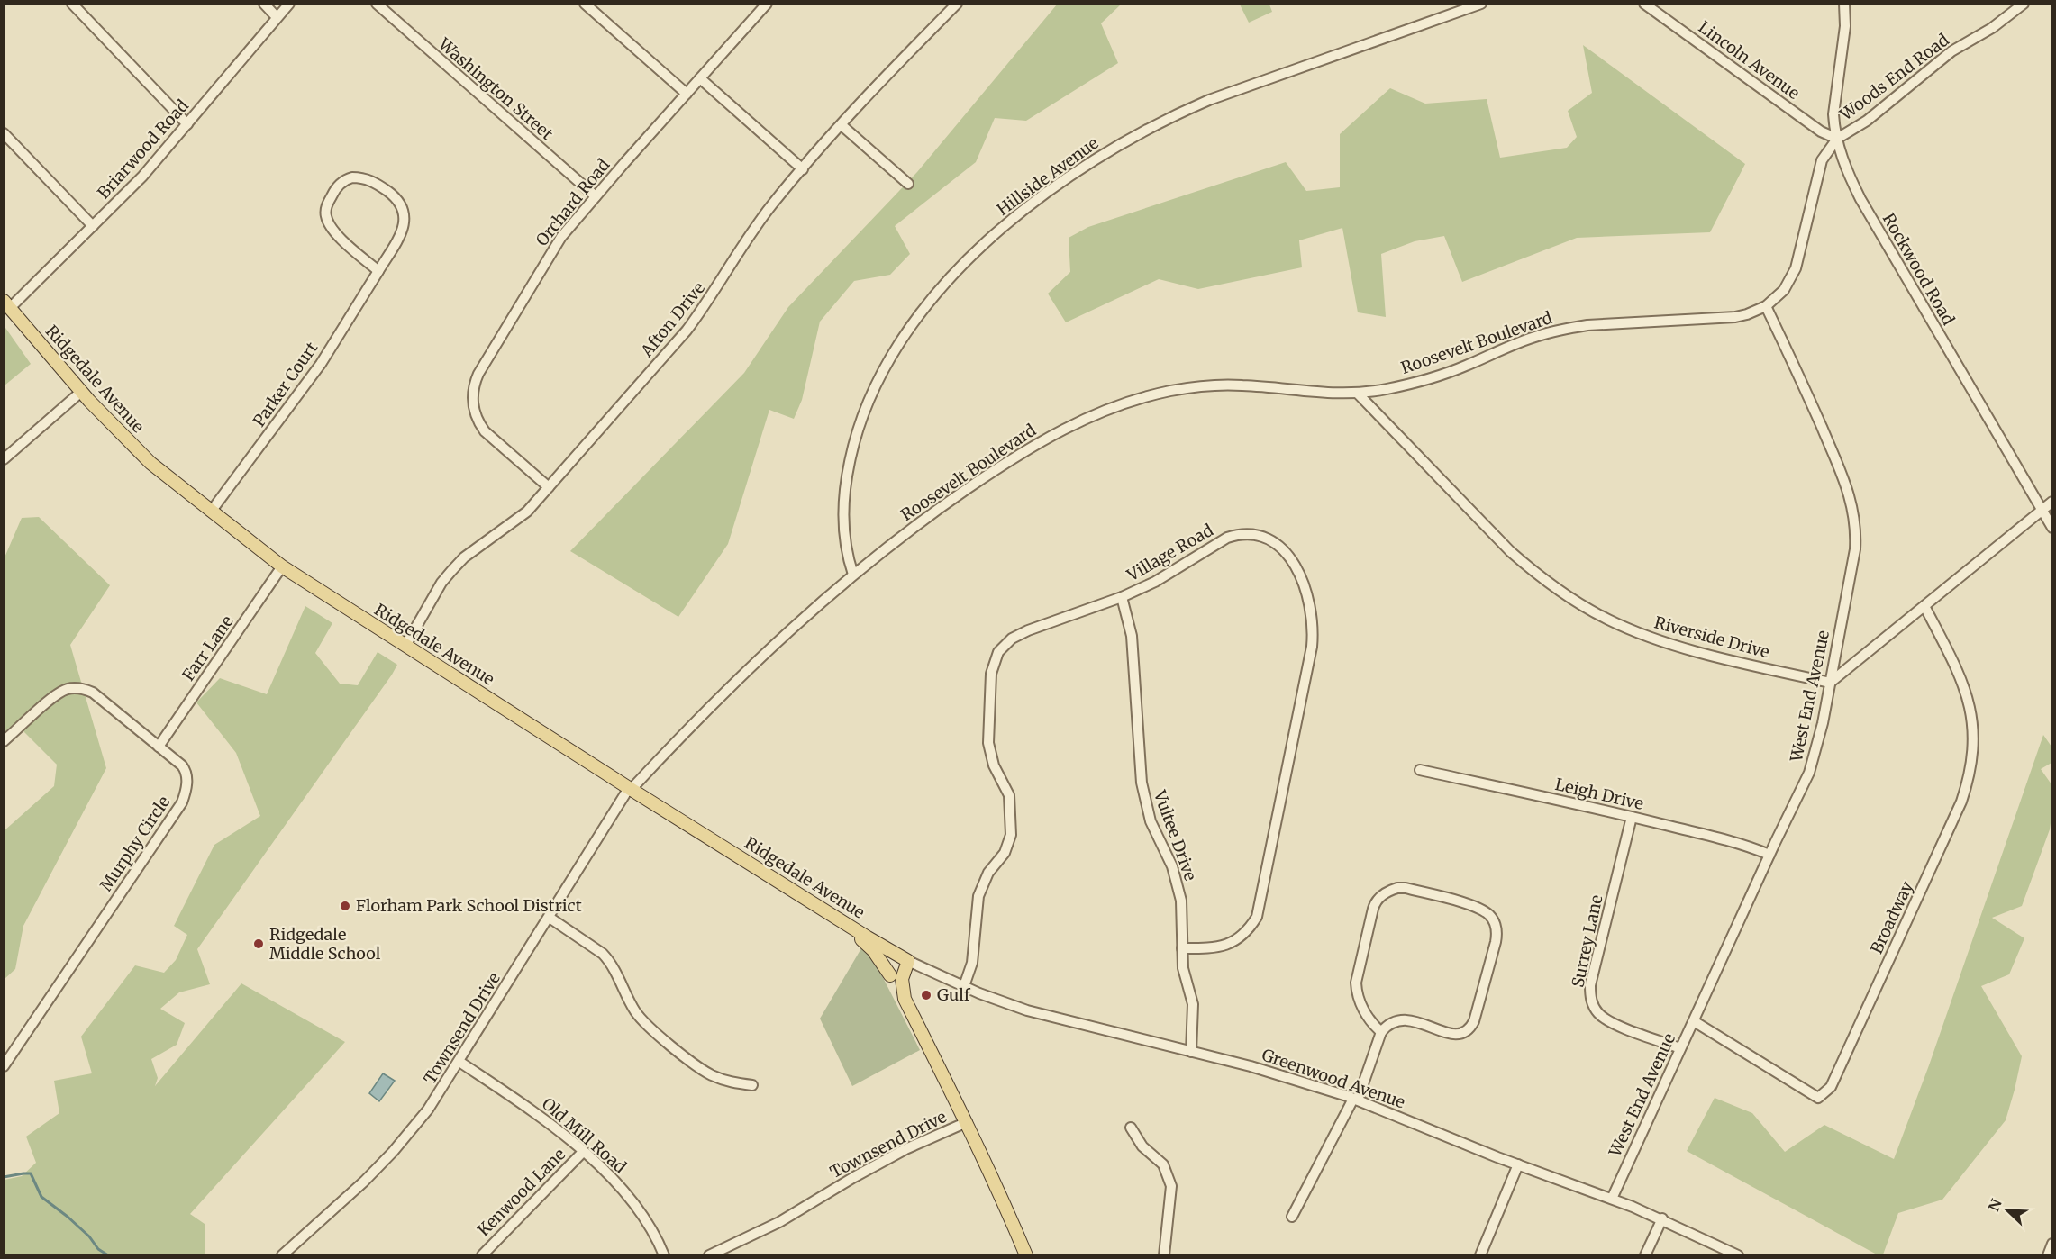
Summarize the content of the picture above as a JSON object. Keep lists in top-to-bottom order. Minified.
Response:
{"streets":{"main road":["Ridgedale Avenue"],"street":["Lincoln Avenue","Woods End Road","Washington Street","Briarwood Road","Hillside Avenue","Orchard Road","Rockwood Road","Afton Drive","Roosevelt Boulevard","Parker Court","Village Road","Riverside Drive","Farr Lane","West End Avenue","Leigh Drive","Vultee Drive","Murphy Circle","Broadway","Surrey Lane","Townsend Drive","Greenwood Avenue","Old Mill Road","Kenwood Lane"]},"crossings":[["Lincoln Avenue","Woods End Road"],["Lincoln Avenue","Rockwood Road"],["Lincoln Avenue","Roosevelt Boulevard"],["Woods End Road","Rockwood Road"],["Woods End Road","Roosevelt Boulevard"],["Washington Street","Orchard Road"],["Briarwood Road","Ridgedale Avenue"],["Hillside Avenue","Roosevelt Boulevard"],["Orchard Road","Afton Drive"],["Rockwood Road","Roosevelt Boulevard"],["Afton Drive","Ridgedale Avenue"],["Roosevelt Boulevard","Ridgedale Avenue"],["Roosevelt Boulevard","Riverside Drive"],["Roosevelt Boulevard","West End Avenue"],["Roosevelt Boulevard","Townsend Drive"],["Ridgedale Avenue","Parker Court"],["Ridgedale Avenue","Farr Lane"],["Ridgedale Avenue","Townsend Drive"],["Ridgedale Avenue","Greenwood Avenue"],["Village Road","Vultee Drive"],["Village Road","Greenwood Avenue"],["Riverside Drive","West End Avenue"],["Farr Lane","Murphy Circle"],["West End Avenue","Leigh Drive"],["West End Avenue","Broadway"],["West End Avenue","Surrey Lane"],["West End Avenue","Greenwood Avenue"],["Leigh Drive","Surrey Lane"],["Vultee Drive","Greenwood Avenue"],["Townsend Drive","Old Mill Road"],["Old Mill Road","Kenwood Lane"]],"places":["Florham Park School District","Ridgedale Middle School","Gulf"],"north":"top left"}
